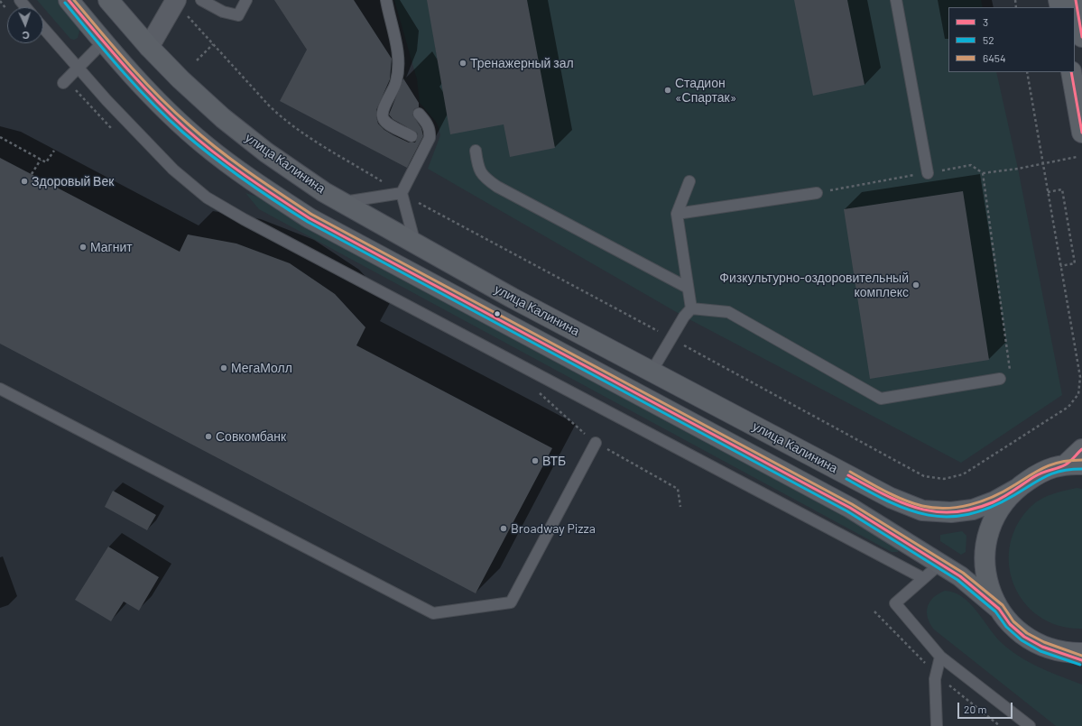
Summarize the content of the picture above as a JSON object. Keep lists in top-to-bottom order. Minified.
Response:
{"streets":{"main road":["улица Калинина"]},"places":["Тренажерный зал","Стадион «Спартак»","Здоровый Век","Магнит","Физкультурно-оздоровительный комплекс","МегаМолл","Совкомбанк","ВТБ","Broadway Pizza"],"lines":["transit line 3","transit line 6454","transit line 52"],"legend":["3","52","6454"],"scale_bar":"20 m","north":"bottom"}
